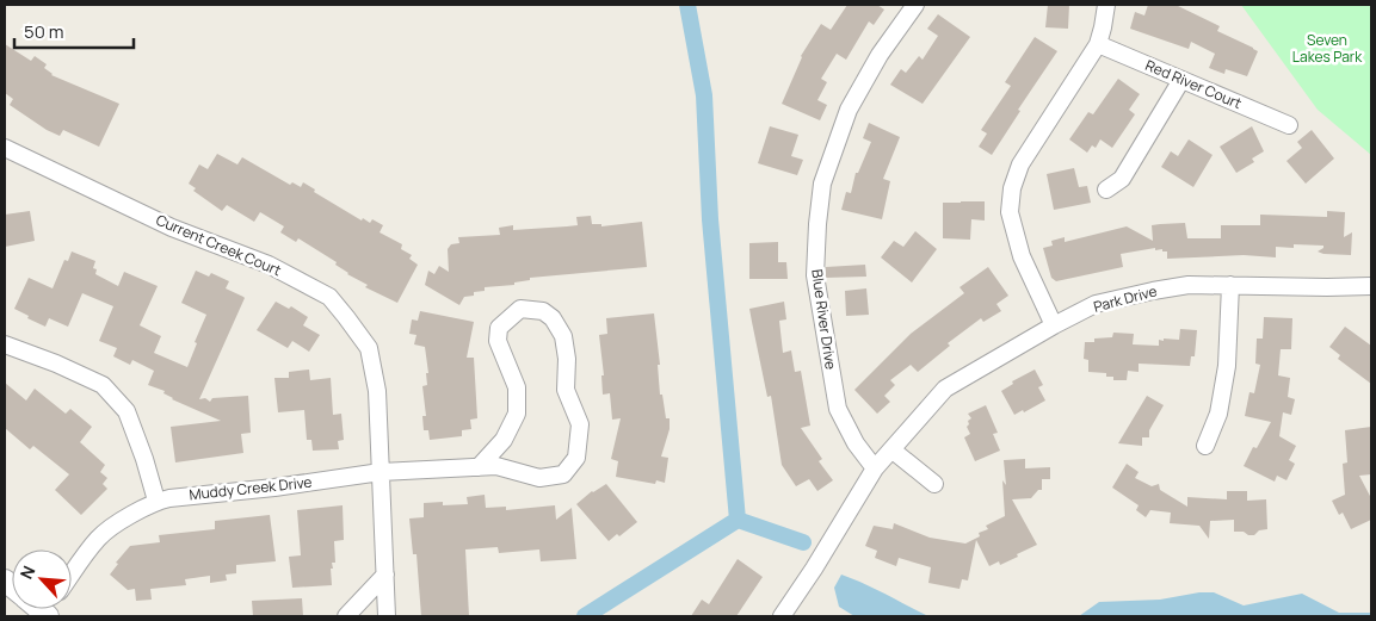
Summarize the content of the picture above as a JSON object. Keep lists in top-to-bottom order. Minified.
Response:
{"streets":{"street":["Red River Court","Current Creek Court","Park Drive","Blue River Drive","Muddy Creek Drive"]},"crossings":[["Current Creek Court","Muddy Creek Drive"],["Park Drive","Blue River Drive"]],"parks":["Seven Lakes Park"],"scale_bar":"50 m","north":"top left"}
